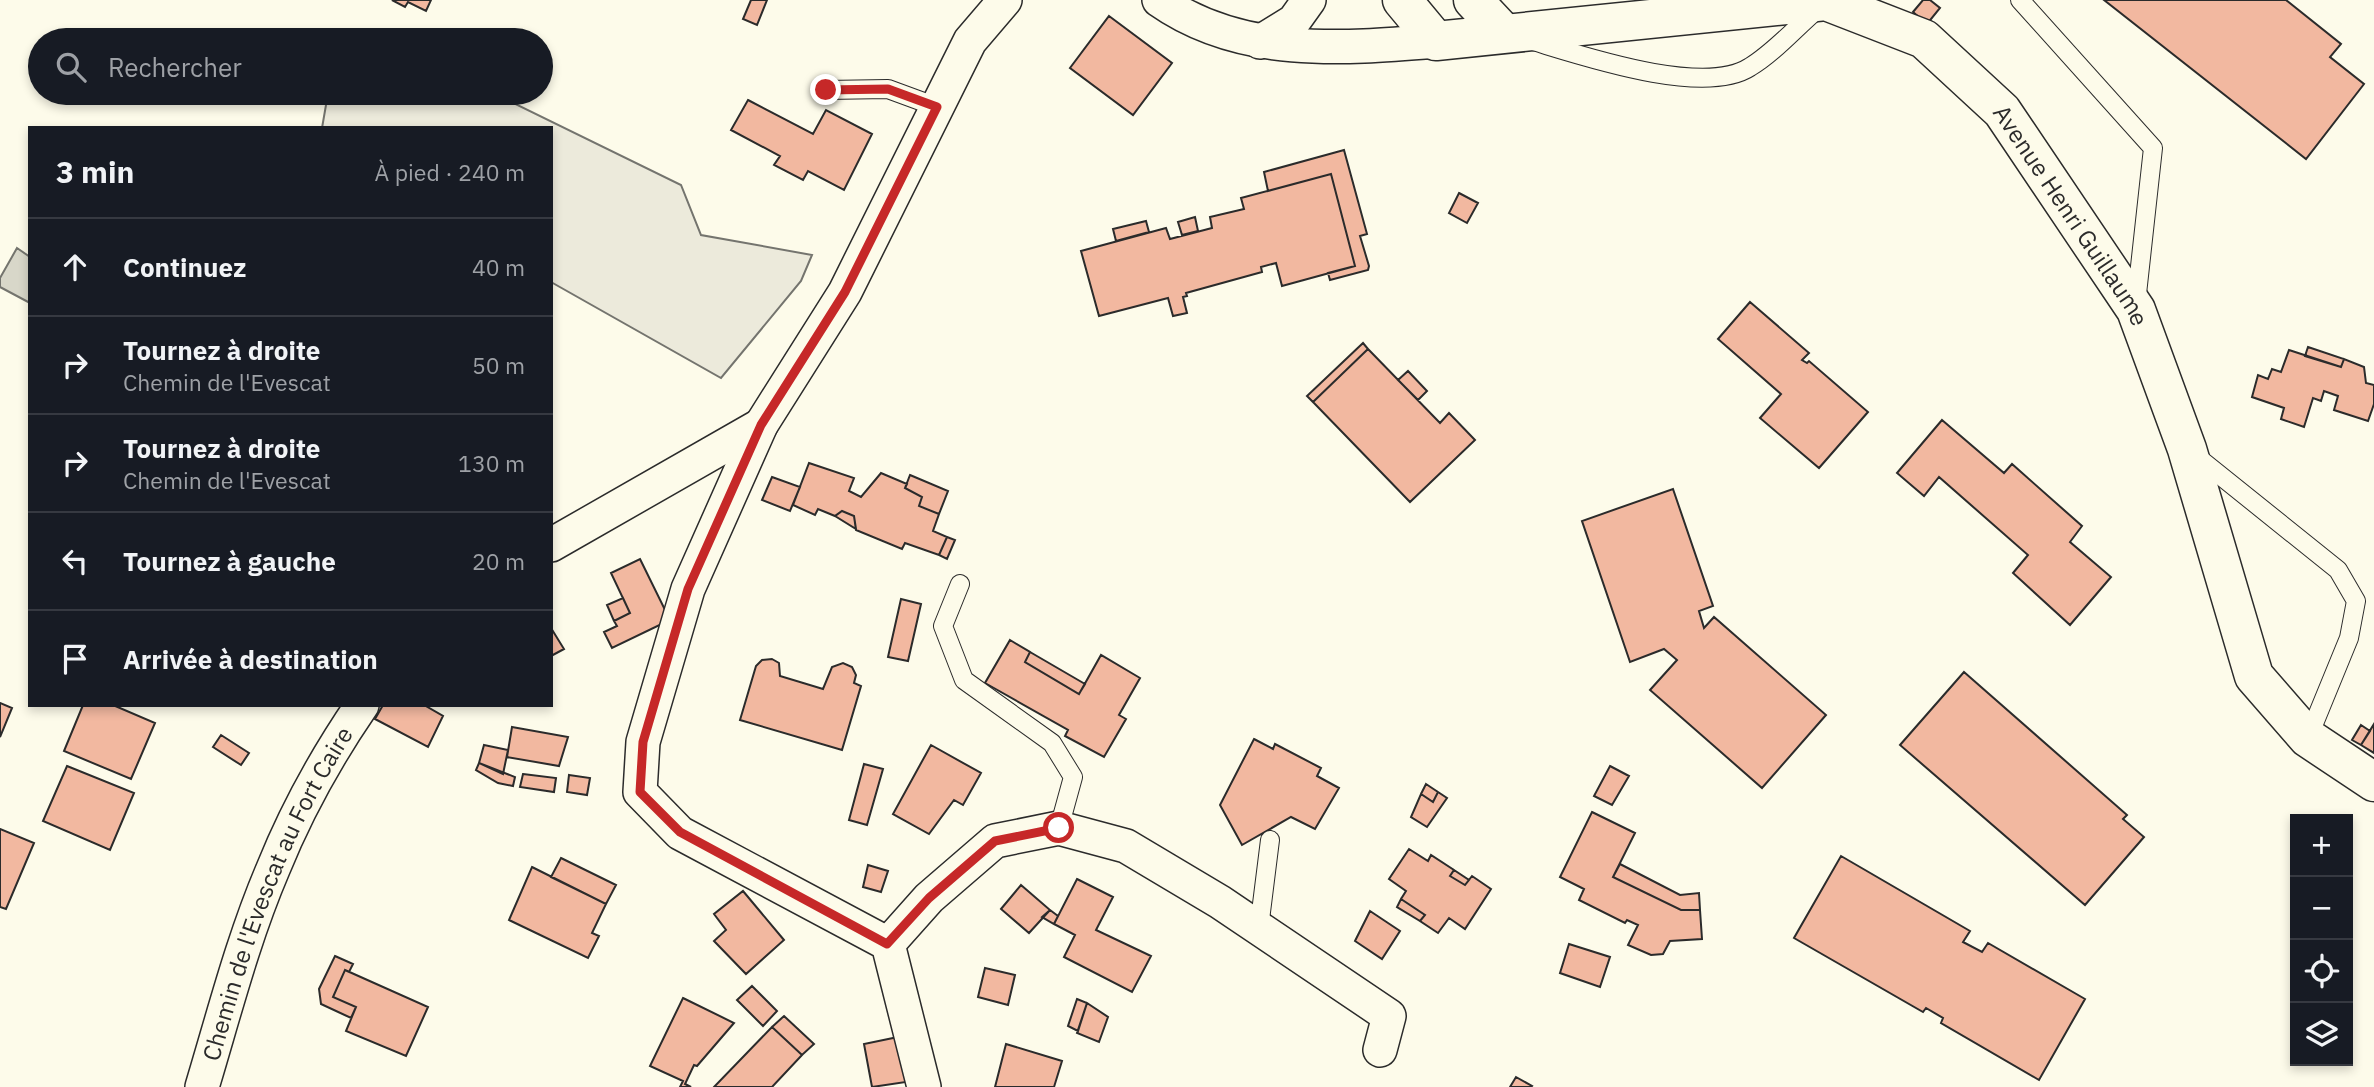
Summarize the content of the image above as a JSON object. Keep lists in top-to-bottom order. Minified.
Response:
{"streets":{"street":["Avenue Henri Guillaume","Chemin de l'Evescat au Fort Caire"]},"page":{"search":"Rechercher","heading":["3 min","À pied · 240 m"],"list":[["Continuez","40 m"],["Tournez à droite","Chemin de l'Evescat","50 m"],["Tournez à droite","Chemin de l'Evescat","130 m"],["Tournez à gauche","20 m"],"Arrivée à destination"],"map_buttons":["+","−"]}}
